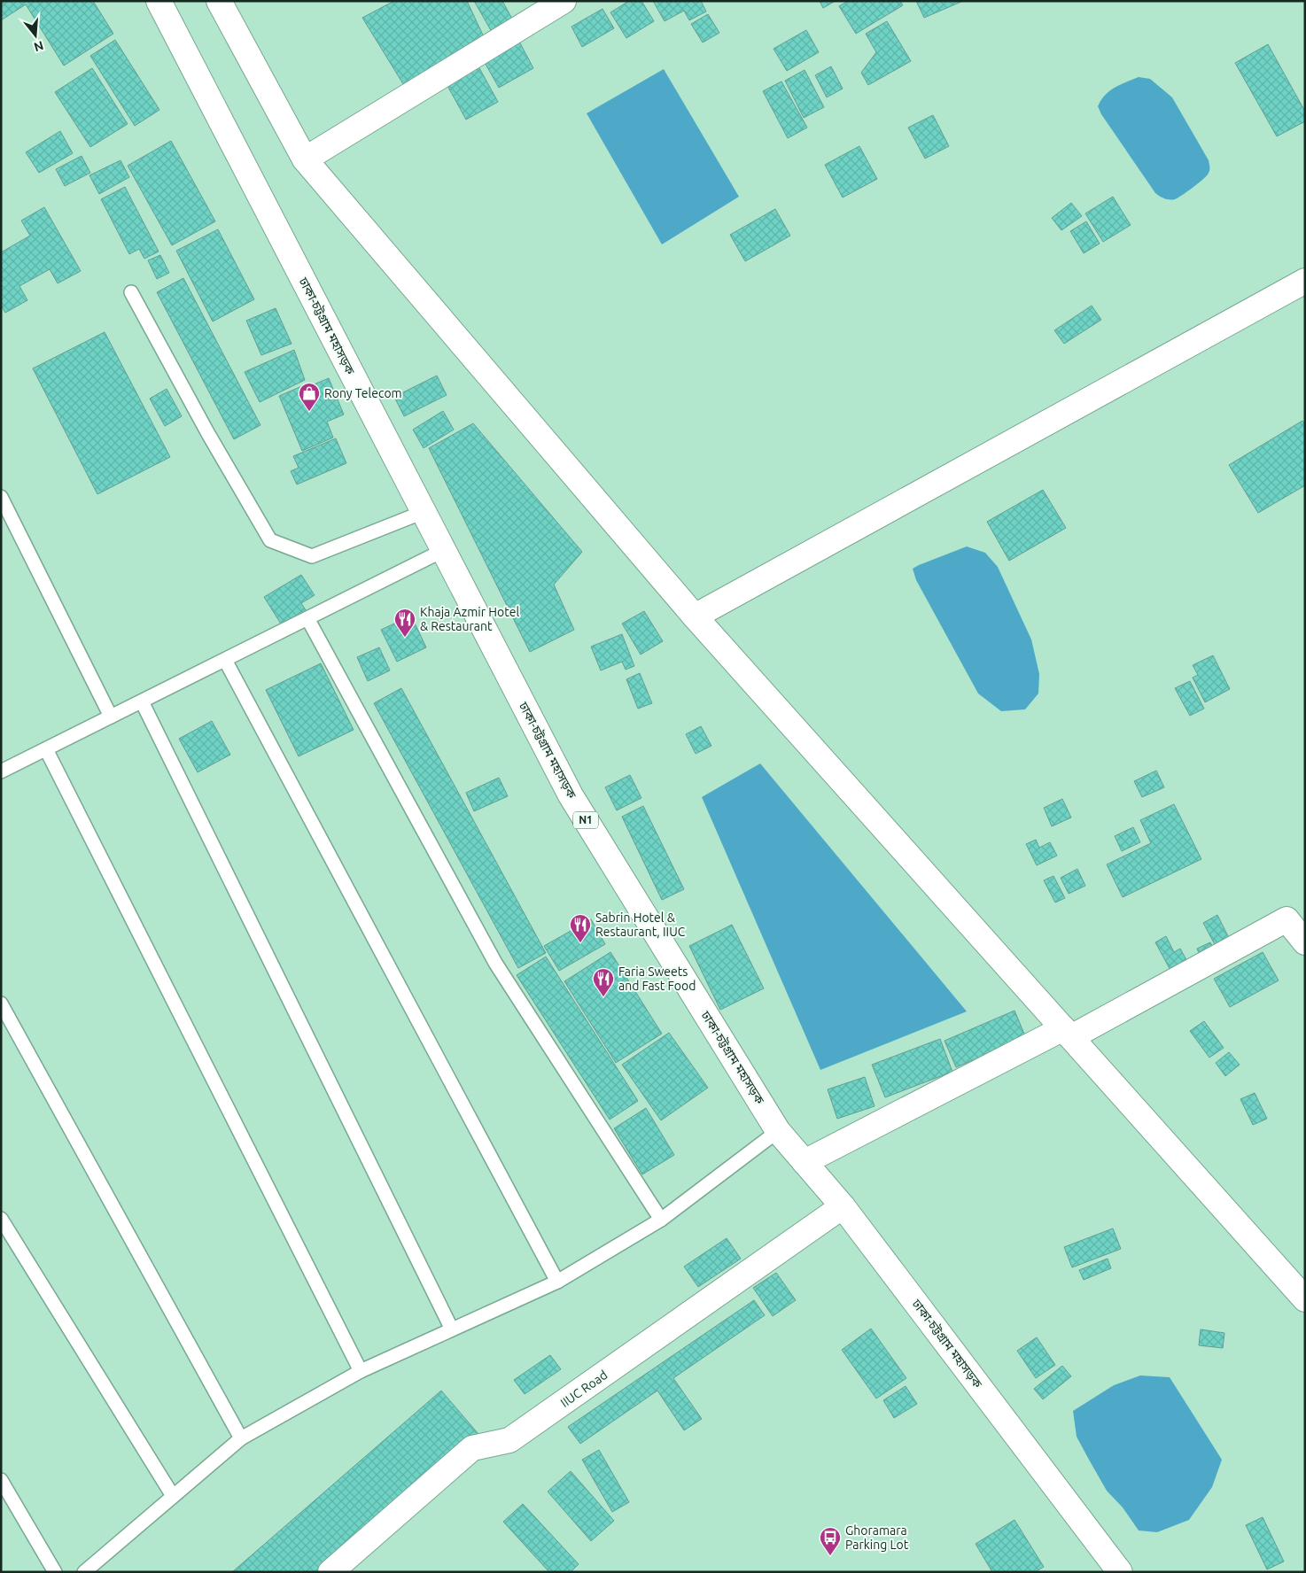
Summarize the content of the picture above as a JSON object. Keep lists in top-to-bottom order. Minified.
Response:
{"streets":{"main road":["ঢাকা-চট্টগ্রাম মহাসড়ক","N1","IIUC Road"]},"crossings":[["ঢাকা-চট্টগ্রাম মহাসড়ক","IIUC Road"]],"places":{"shop":["Rony Telecom"],"restaurant":["Khaja Azmir Hotel & Restaurant","Sabrin Hotel & Restaurant, IIUC","Faria Sweets and Fast Food"],"bus stop":["Ghoramara Parking Lot"]},"north":"bottom"}
